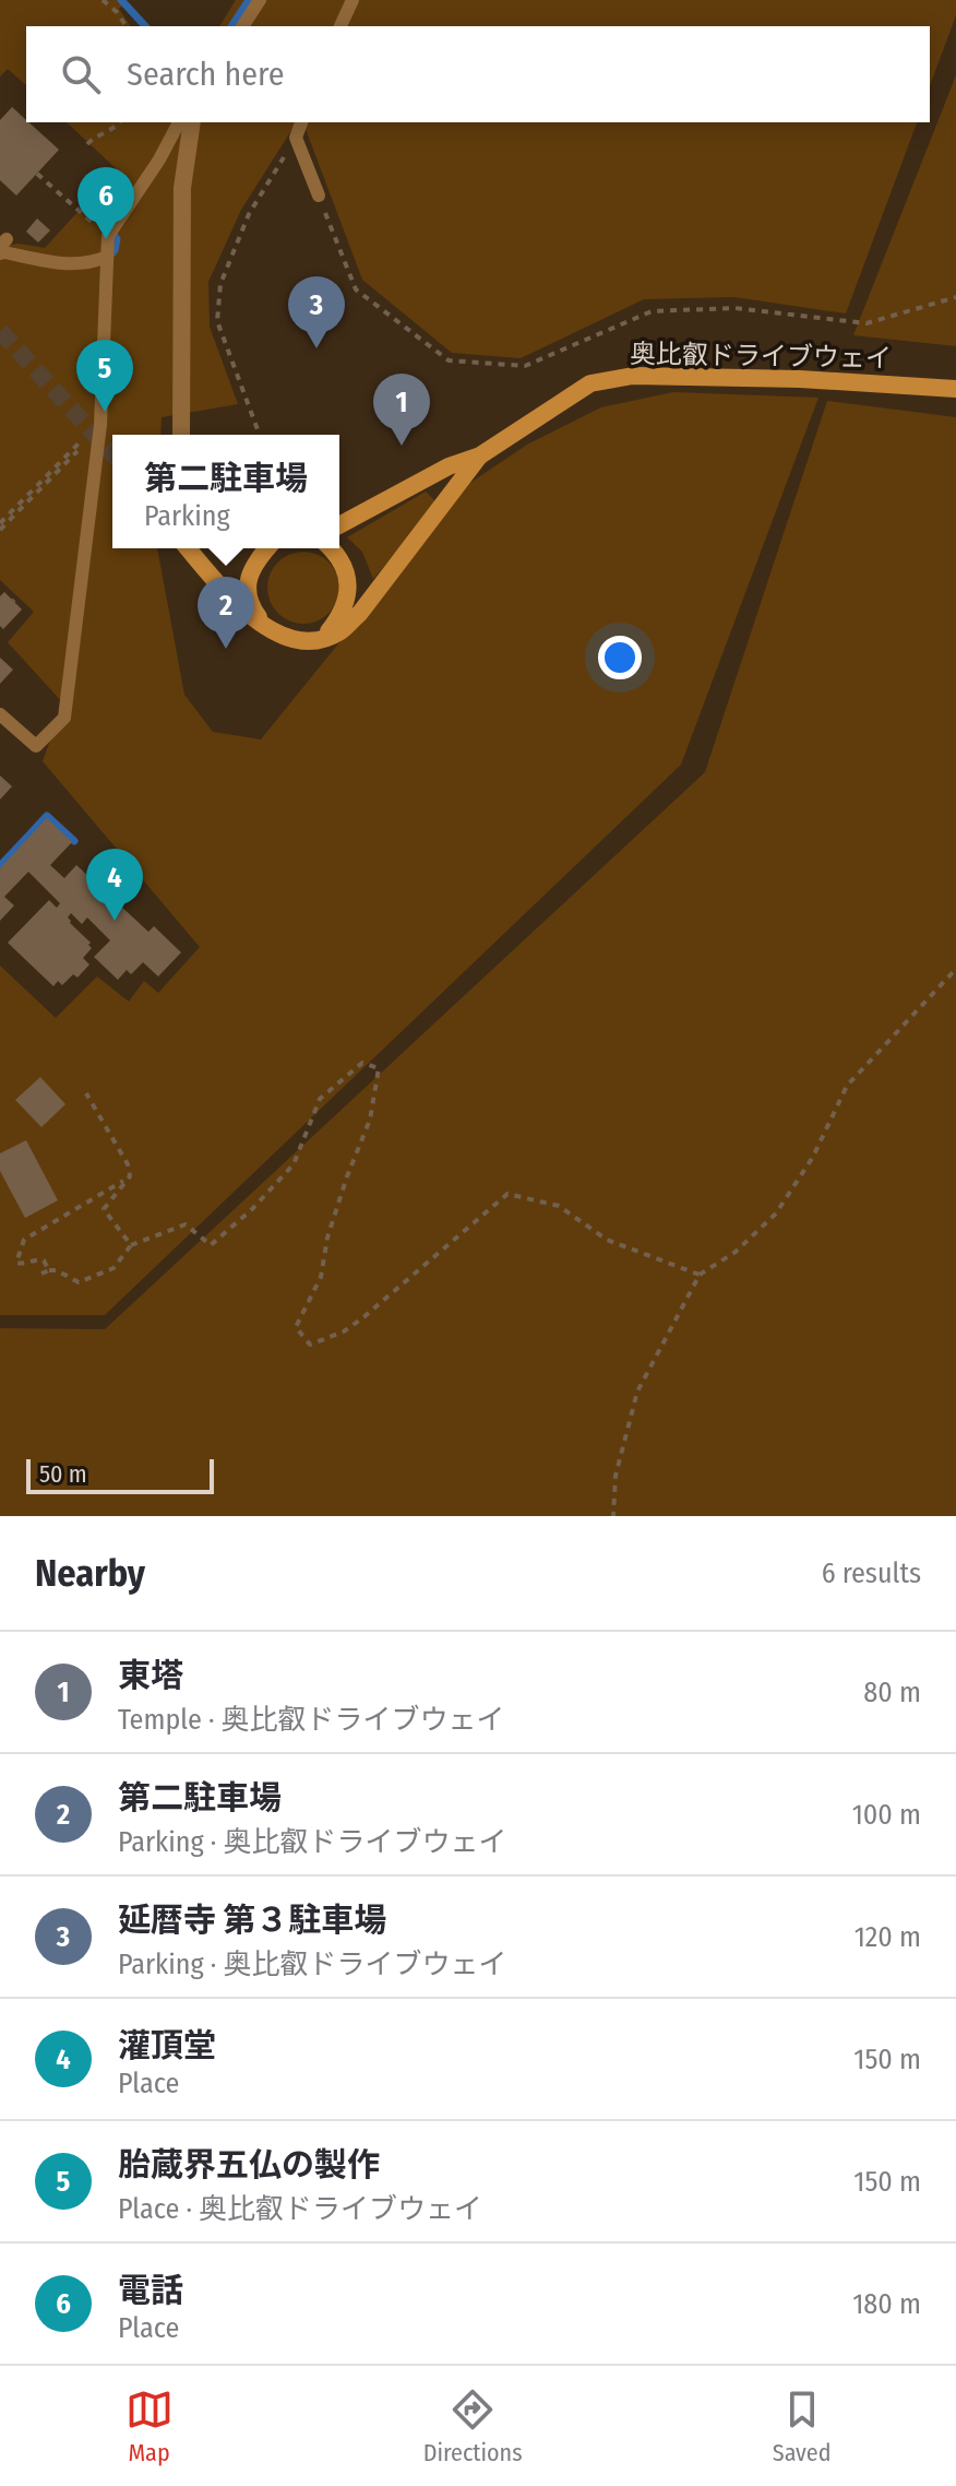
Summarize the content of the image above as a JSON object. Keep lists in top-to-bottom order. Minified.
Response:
{"streets":{"street":["奥比叡ドライブウェイ"]},"scale_bar":"50 m","page":{"search":"Search here","pins":["6","3","5","1","2","4"],"popup":["第二駐車場","Parking"],"scale":"50 m","heading":["Nearby","6 results"],"list":[{"mark":"1","name":"東塔","note":"Temple · 奥比叡ドライブウェイ","value":"80 m"},{"mark":"2","name":"第二駐車場","note":"Parking · 奥比叡ドライブウェイ","value":"100 m"},{"mark":"3","name":"延暦寺 第３駐車場","note":"Parking · 奥比叡ドライブウェイ","value":"120 m"},{"mark":"4","name":"灌頂堂","note":"Place","value":"150 m"},{"mark":"5","name":"胎蔵界五仏の製作","note":"Place · 奥比叡ドライブウェイ","value":"150 m"},{"mark":"6","name":"電話","note":"Place","value":"180 m"}],"nav":["Map","Directions","Saved"]}}
